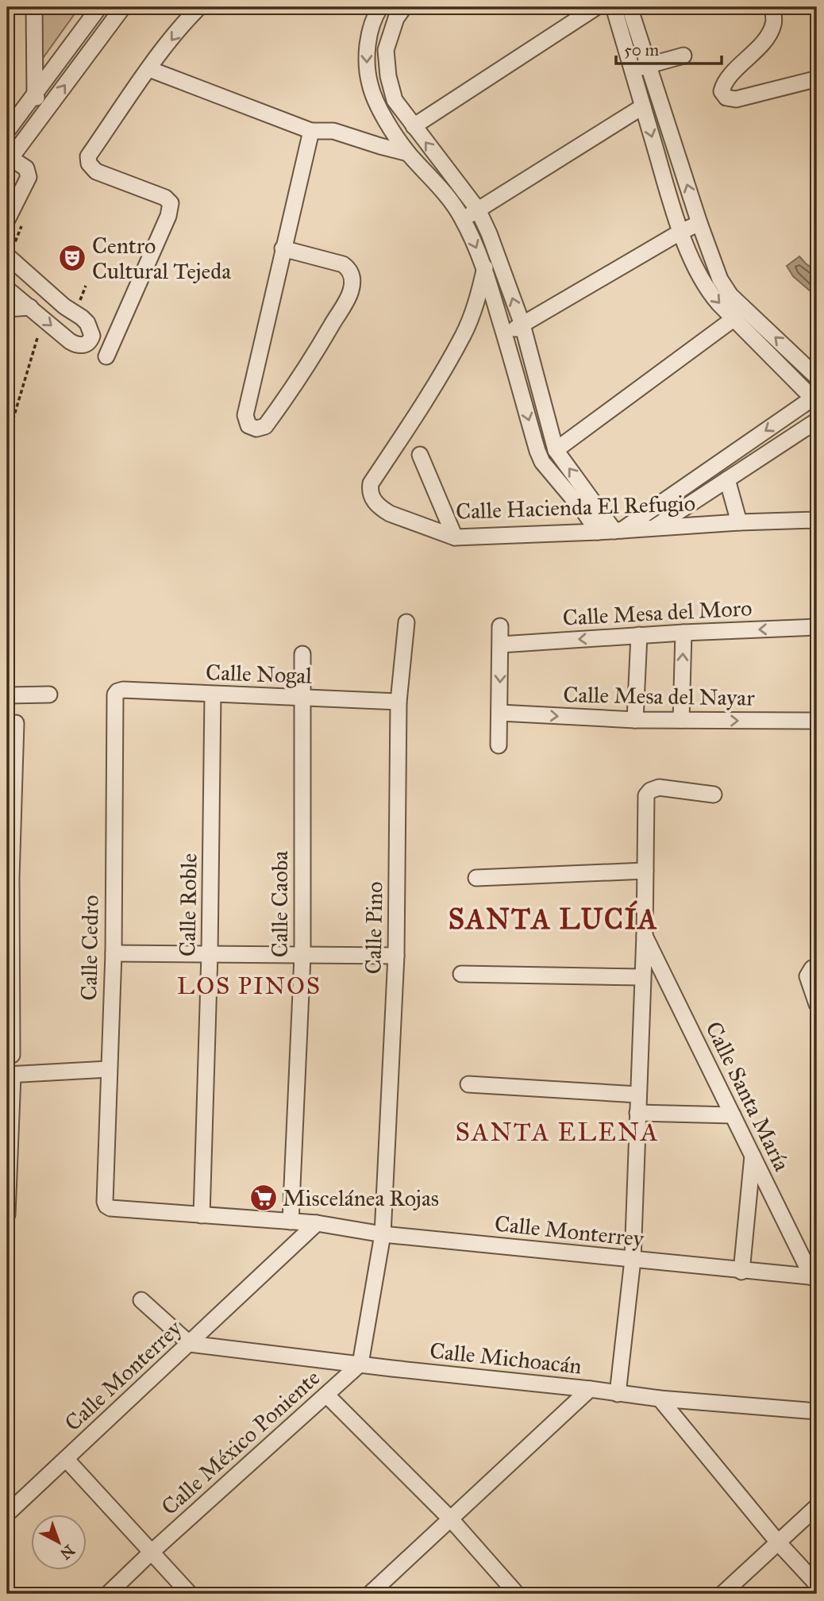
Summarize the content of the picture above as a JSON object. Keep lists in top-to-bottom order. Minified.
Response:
{"streets":{"street":["Calle Hacienda El Refugio","Calle Mesa del Moro","Calle Nogal","Calle Mesa del Nayar","Calle Caoba","Calle Roble","Calle Pino","Calle Cedro","Calle Santa María","Calle Monterrey","Calle Michoacán","Calle México Poniente"]},"crossings":[["Calle Nogal","Calle Caoba"],["Calle Nogal","Calle Roble"],["Calle Nogal","Calle Pino"],["Calle Nogal","Calle Cedro"],["Calle Caoba","Calle Monterrey"],["Calle Roble","Calle Monterrey"],["Calle Pino","Calle Monterrey"],["Calle Pino","Calle Michoacán"],["Calle Pino","Calle México Poniente"],["Calle Cedro","Calle Monterrey"],["Calle Santa María","Calle Monterrey"],["Calle Monterrey","Calle Michoacán"],["Calle Michoacán","Calle México Poniente"]],"one_way":["Calle Mesa del Moro","Calle Mesa del Nayar"],"districts":["SANTA LUCÍA","LOS PINOS","SANTA ELENA"],"places":{"theatre":["Centro Cultural Tejeda"],"supermarket":["Miscelánea Rojas"]},"scale_bar":"50 m","north":"bottom right"}
